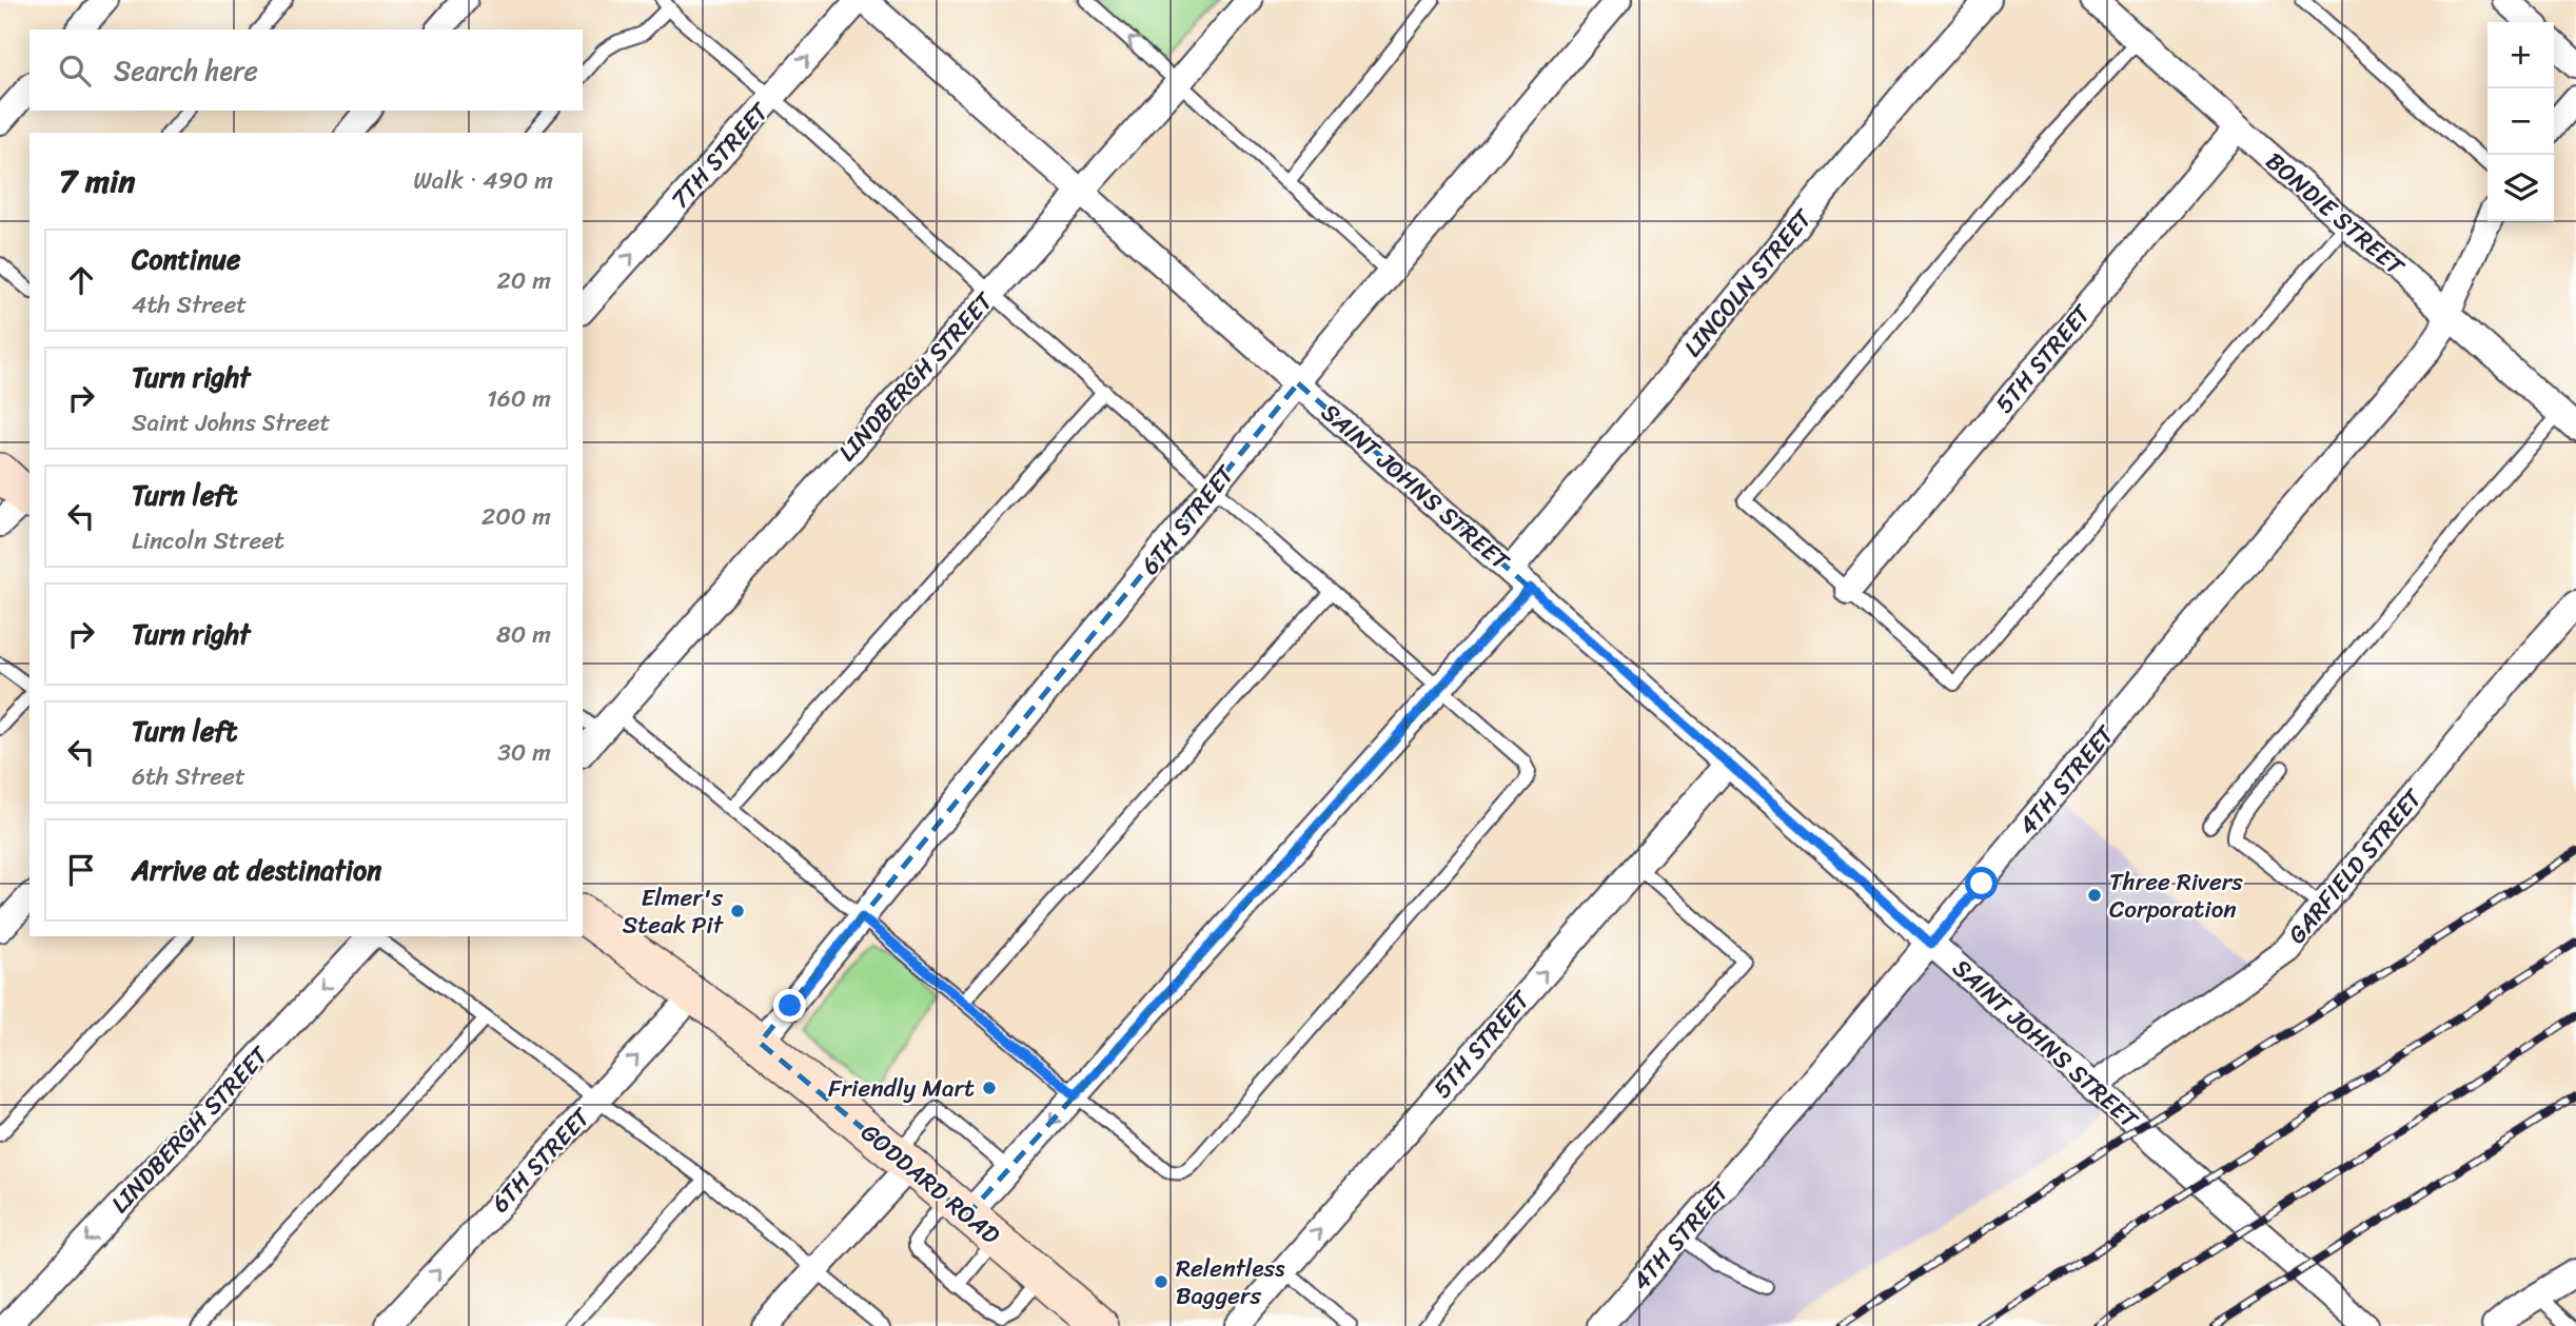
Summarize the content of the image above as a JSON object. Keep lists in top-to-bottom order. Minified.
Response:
{"streets":{"street":["7TH STREET","BONDIE STREET","LINCOLN STREET","5TH STREET","LINDBERGH STREET","SAINT JOHNS STREET","6TH STREET","4TH STREET","GARFIELD STREET","GODDARD ROAD"]},"crossings":[["7TH STREET","SAINT JOHNS STREET"],["BONDIE STREET","5TH STREET"],["BONDIE STREET","4TH STREET"],["LINCOLN STREET","SAINT JOHNS STREET"],["5TH STREET","SAINT JOHNS STREET"],["LINDBERGH STREET","SAINT JOHNS STREET"],["SAINT JOHNS STREET","6TH STREET"],["SAINT JOHNS STREET","4TH STREET"],["SAINT JOHNS STREET","GARFIELD STREET"],["6TH STREET","GODDARD ROAD"]],"one_way":["7TH STREET","5TH STREET"],"places":["Three Rivers Corporation","Elmer's Steak Pit","Friendly Mart","Relentless Baggers"],"page":{"map_buttons":["+","−"],"search":"Search here","heading":["7 min","Walk · 490 m"],"list":[["Continue","4th Street","20 m"],["Turn right","Saint Johns Street","160 m"],["Turn left","Lincoln Street","200 m"],["Turn right","80 m"],["Turn left","6th Street","30 m"],"Arrive at destination"]}}
